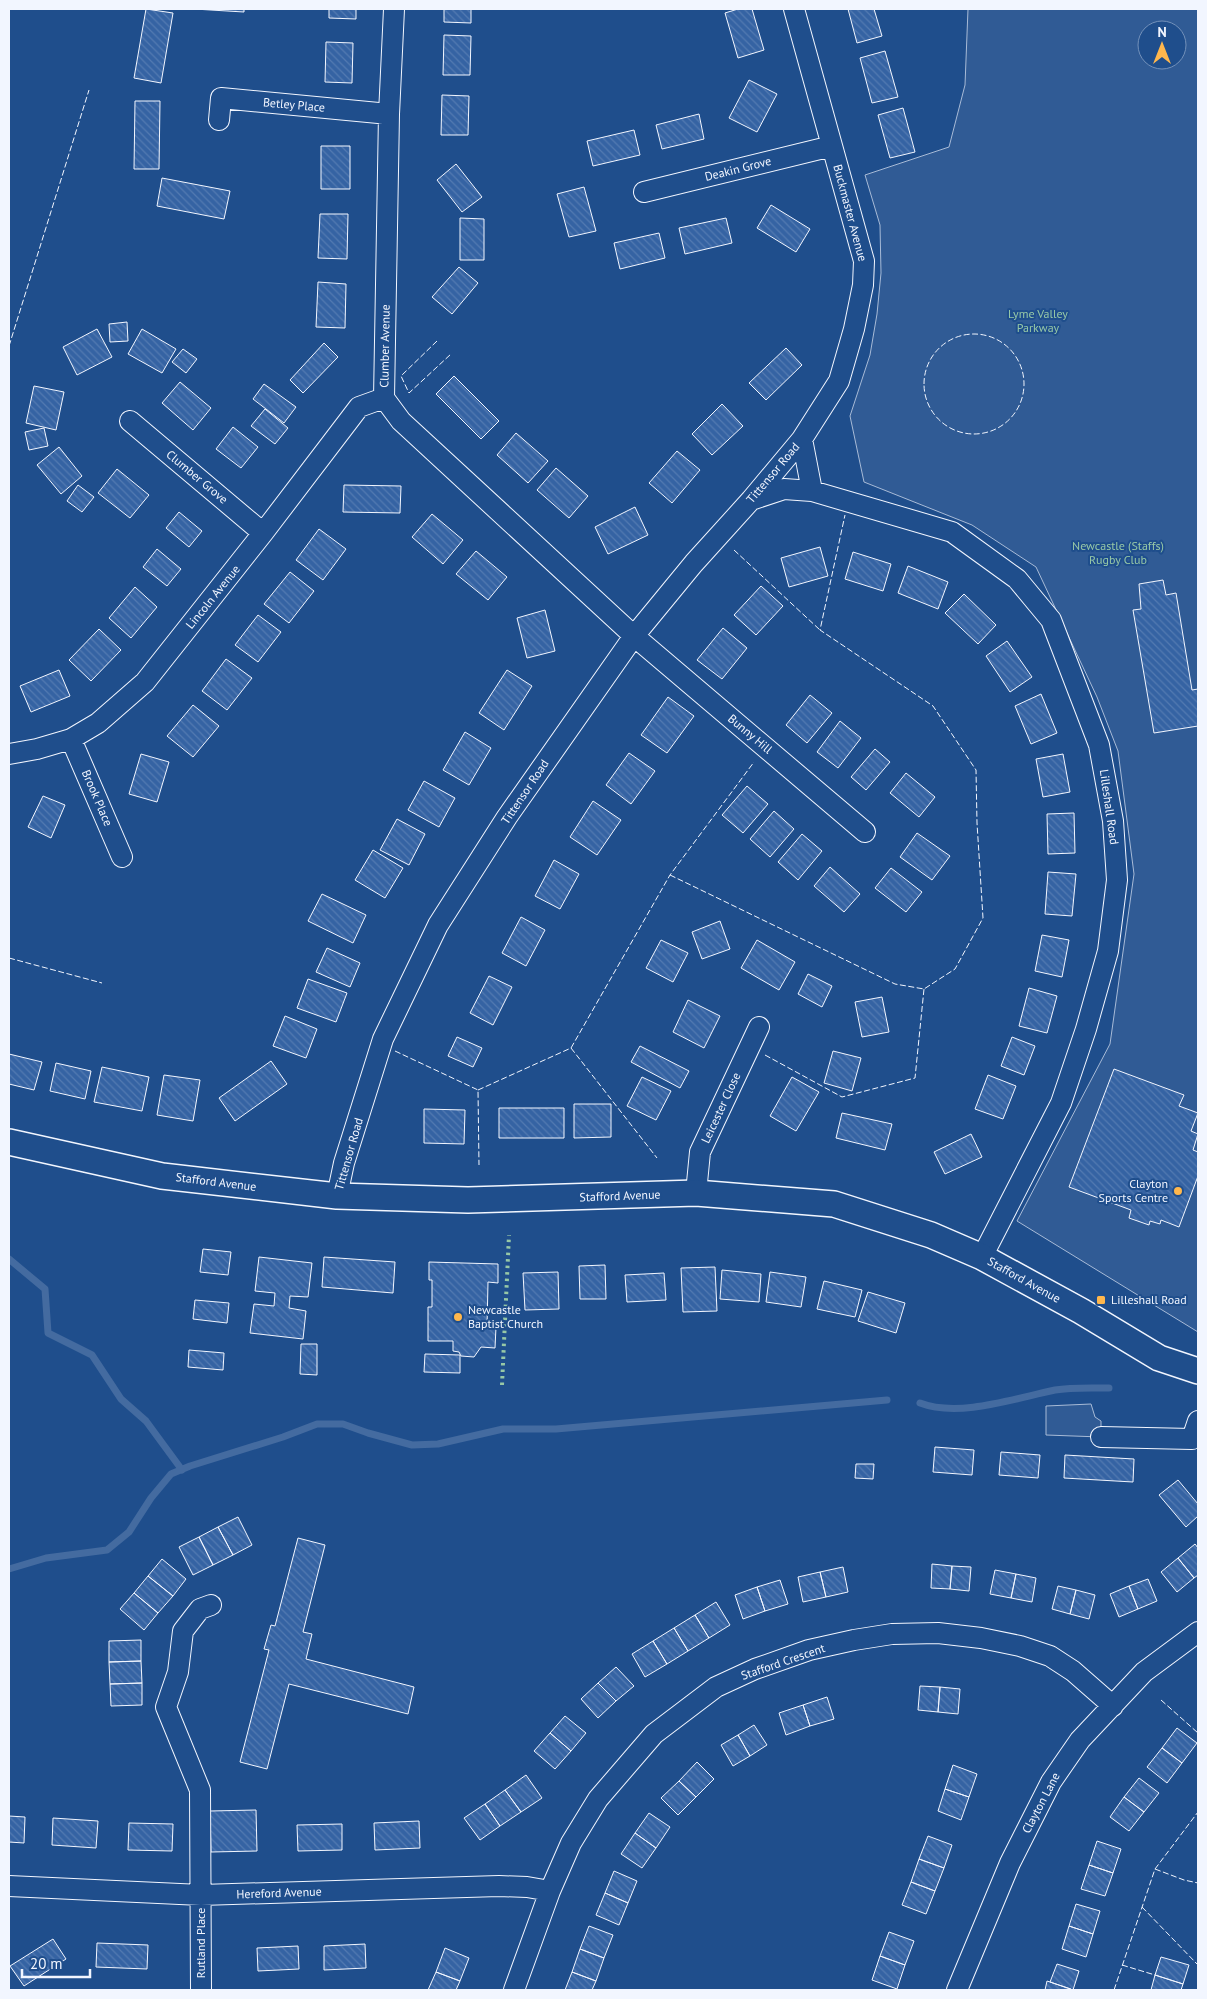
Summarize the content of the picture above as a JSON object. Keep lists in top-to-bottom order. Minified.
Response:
{"streets":{"street":["Betley Place","Deakin Grove","Buckmaster Avenue","Clumber Avenue","Tittensor Road","Clumber Grove","Lincoln Avenue","Bunny Hill","Brook Place","Lilleshall Road","Leicester Close","Stafford Avenue","Stafford Crescent","Clayton Lane","Hereford Avenue","Rutland Place"]},"crossings":[["Betley Place","Clumber Avenue"],["Deakin Grove","Buckmaster Avenue"],["Buckmaster Avenue","Tittensor Road"],["Clumber Avenue","Tittensor Road"],["Clumber Avenue","Lincoln Avenue"],["Clumber Avenue","Bunny Hill"],["Tittensor Road","Bunny Hill"],["Tittensor Road","Lilleshall Road"],["Tittensor Road","Stafford Avenue"],["Clumber Grove","Lincoln Avenue"],["Lincoln Avenue","Brook Place"],["Lilleshall Road","Stafford Avenue"],["Leicester Close","Stafford Avenue"],["Stafford Crescent","Clayton Lane"],["Stafford Crescent","Hereford Avenue"],["Hereford Avenue","Rutland Place"]],"parks":["Lyme Valley Parkway","Newcastle (Staffs) Rugby Club"],"places":{"other":["Clayton Sports Centre","Newcastle Baptist Church"],"transit":["Lilleshall Road"]},"scale_bar":"20 m","north":"top"}
